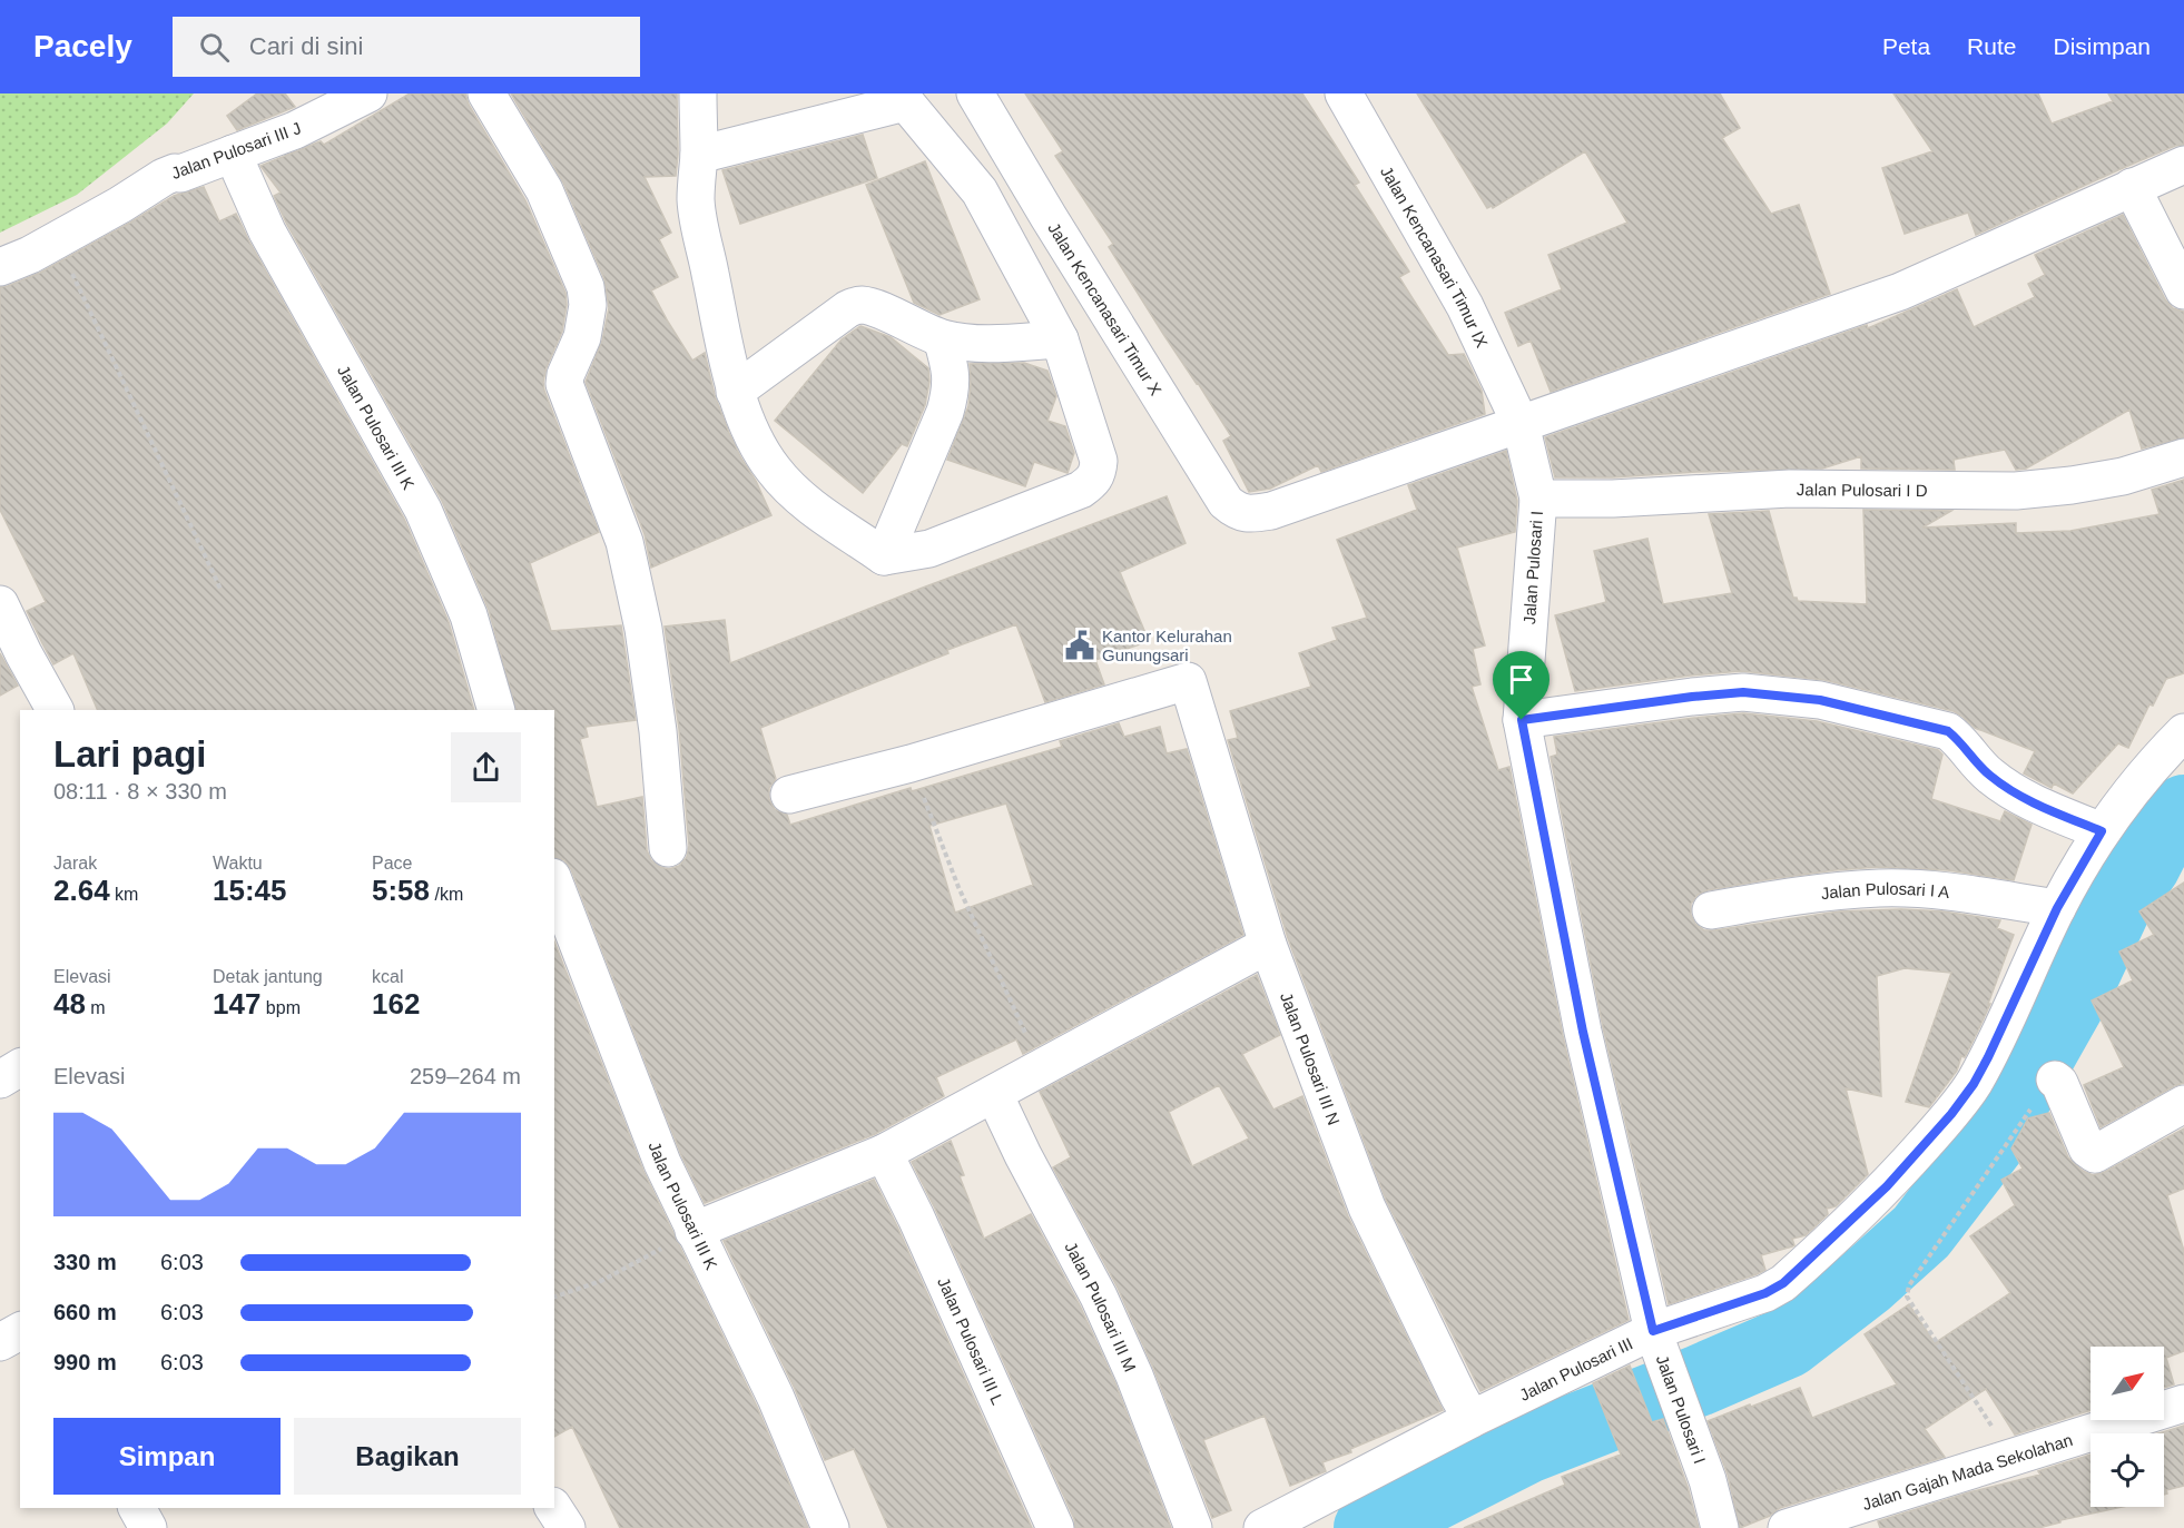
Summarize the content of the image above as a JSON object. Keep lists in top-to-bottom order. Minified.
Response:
{"streets":{"street":["Jalan Pulosari III J","Jalan Kencanasari Timur IX","Jalan Kencanasari Timur X","Jalan Pulosari III K","Jalan Pulosari I D","Jalan Pulosari I","Jalan Pulosari I A","Jalan Pulosari III N","Jalan Pulosari III M","Jalan Pulosari III L","Jalan Pulosari III","Jalan Gajah Mada Sekolahan"]},"crossings":[["Jalan Pulosari III J","Jalan Pulosari III K"],["Jalan Kencanasari Timur IX","Jalan Kencanasari Timur X"],["Jalan Kencanasari Timur IX","Jalan Pulosari I"],["Jalan Kencanasari Timur X","Jalan Pulosari I"],["Jalan Pulosari I D","Jalan Pulosari I"],["Jalan Pulosari I","Jalan Pulosari III"],["Jalan Pulosari I A","Jalan Pulosari III"],["Jalan Pulosari III N","Jalan Pulosari III"]],"places":{"public building":["Kantor Kelurahan Gunungsari"]},"north":"top right","page":{"header":"Pacely","search":"Cari di sini","nav":["Peta","Rute","Disimpan"],"heading":["Lari pagi","08:11 · 8 × 330 m"],"stats":[["Jarak","2.64 km"],["Waktu","15:45"],["Pace","5:58 /km"],["Elevasi","48 m"],["Detak jantung","147 bpm"],["kcal","162"]],"chart":["Elevasi","259–264 m"],"list":[{"name":"330 m","note":"6:03"},{"name":"660 m","note":"6:03"},{"name":"990 m","note":"6:03"}],"buttons":["Simpan","Bagikan"]}}
